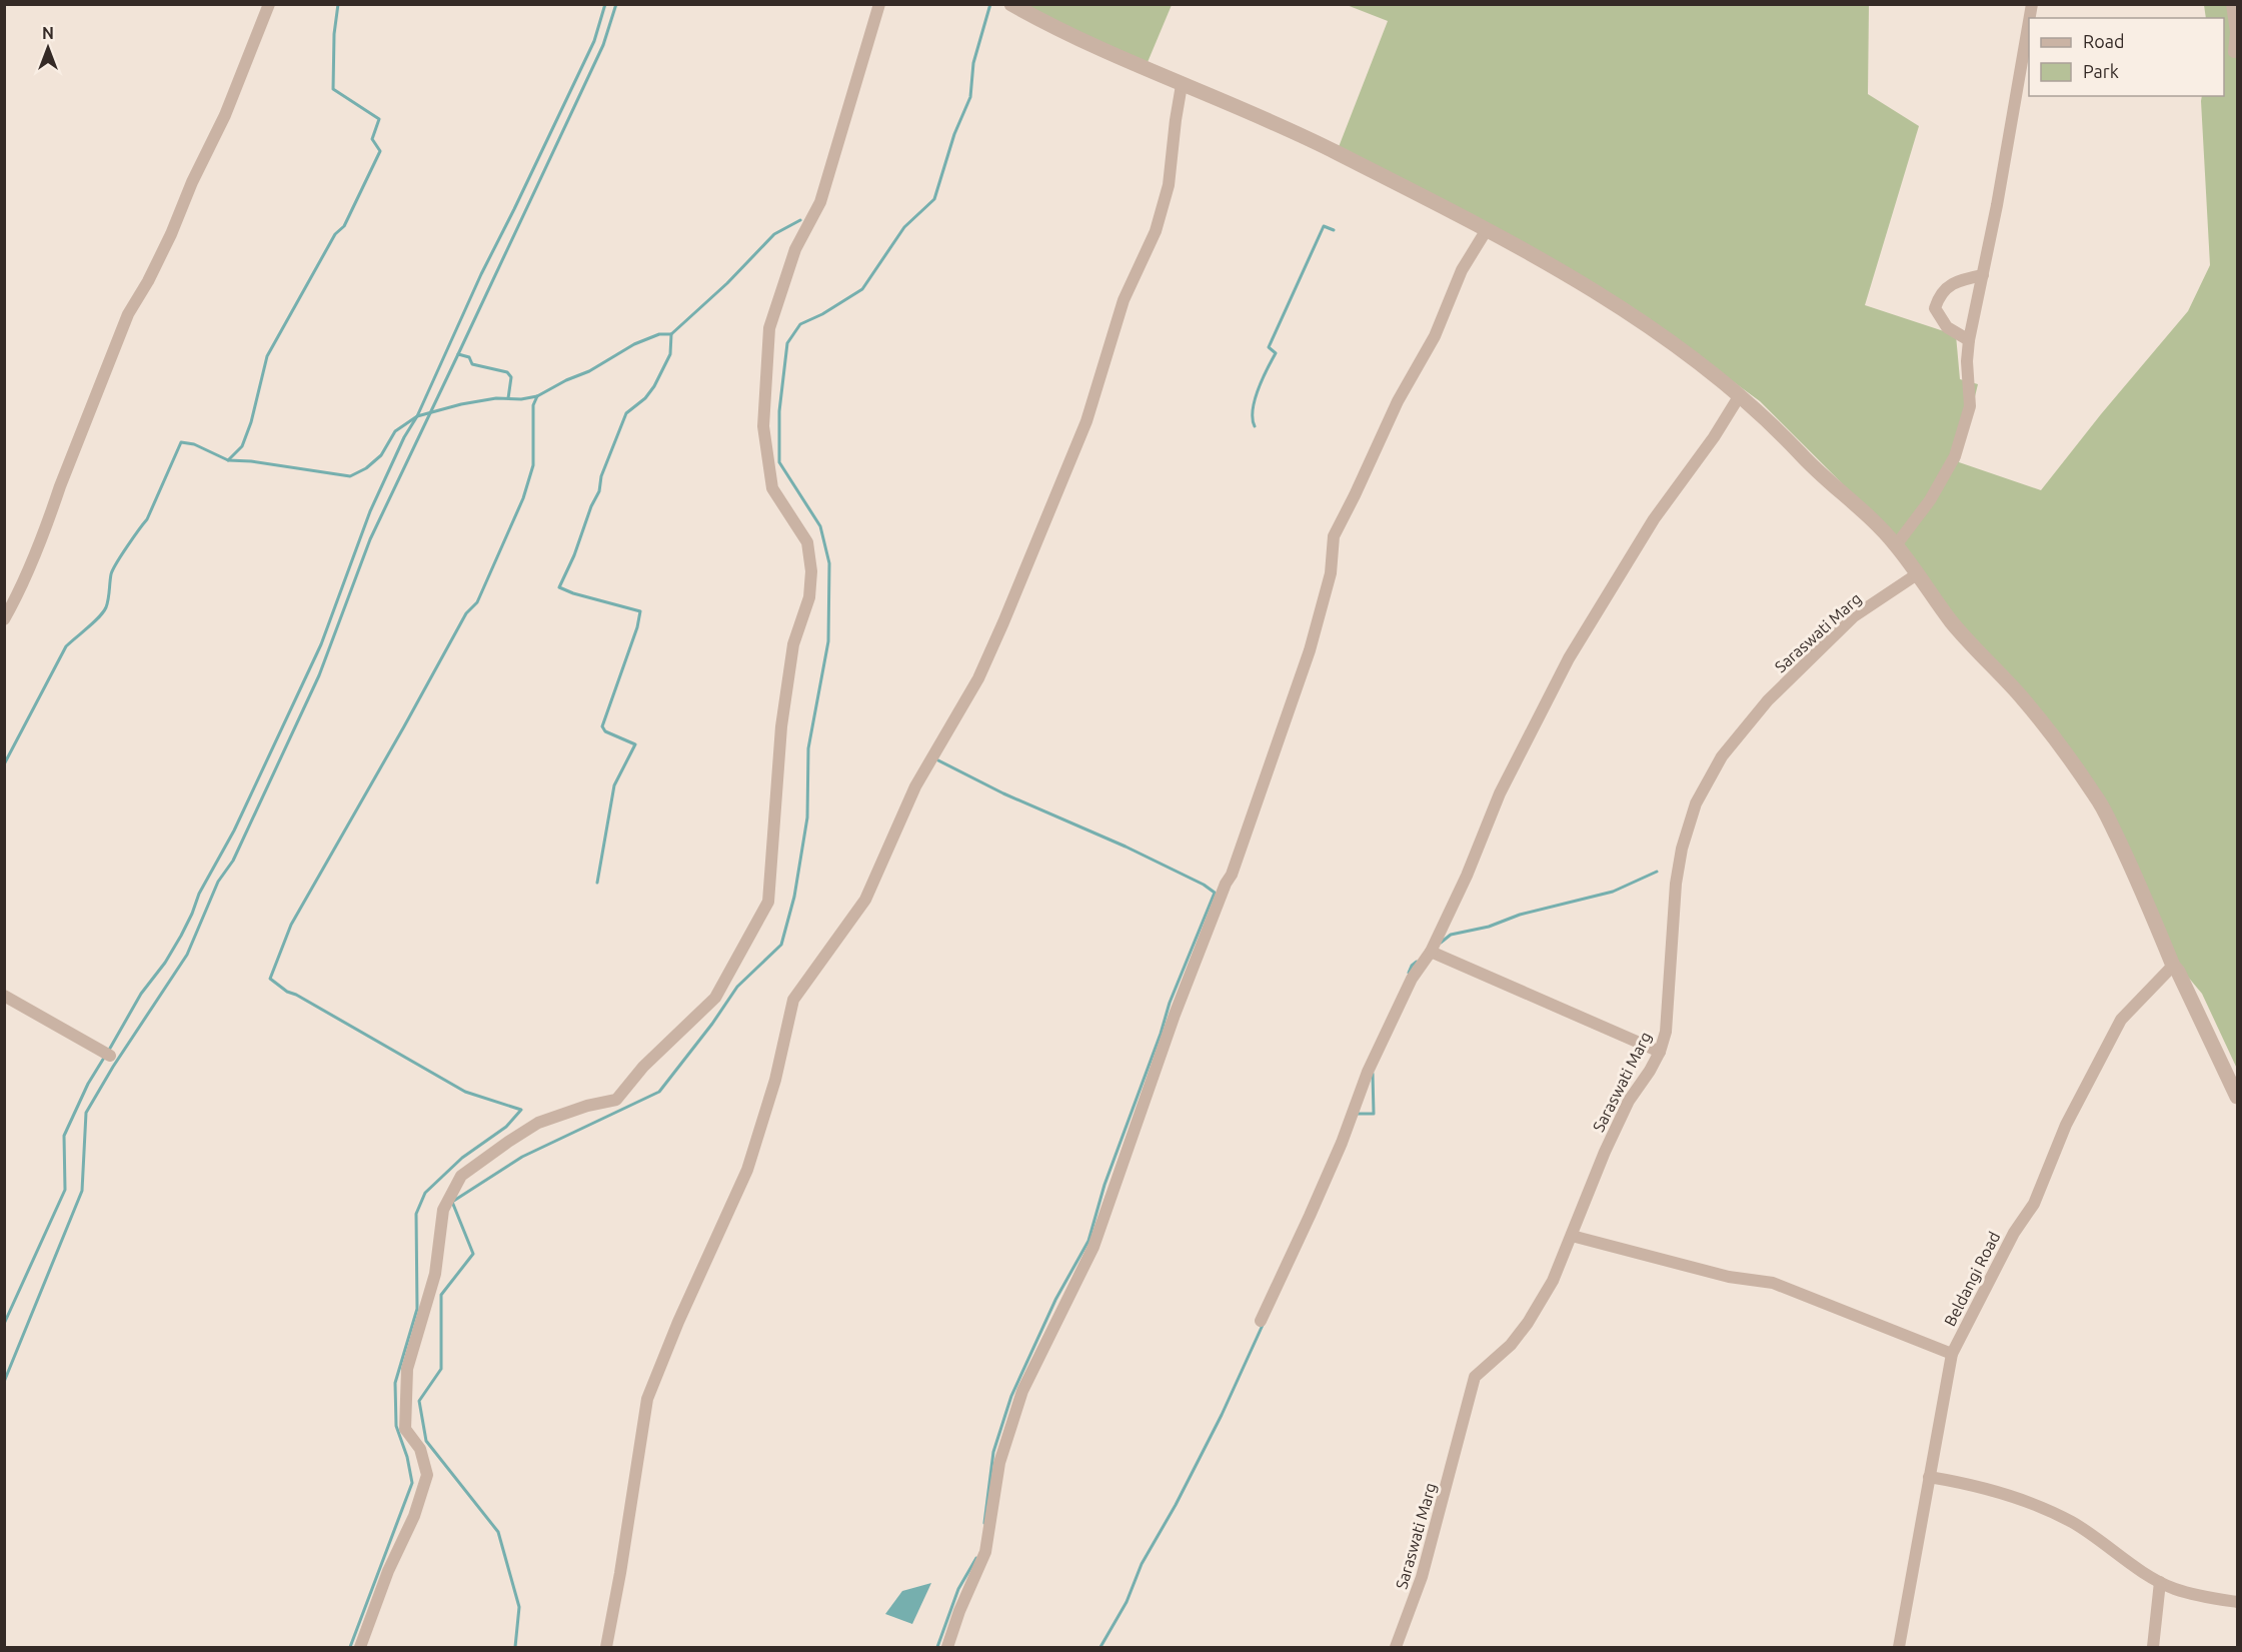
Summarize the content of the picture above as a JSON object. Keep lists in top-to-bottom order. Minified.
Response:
{"streets":{"street":["Saraswati Marg","Beldangi Road"]},"legend":["Road","Park"],"north":"top"}
